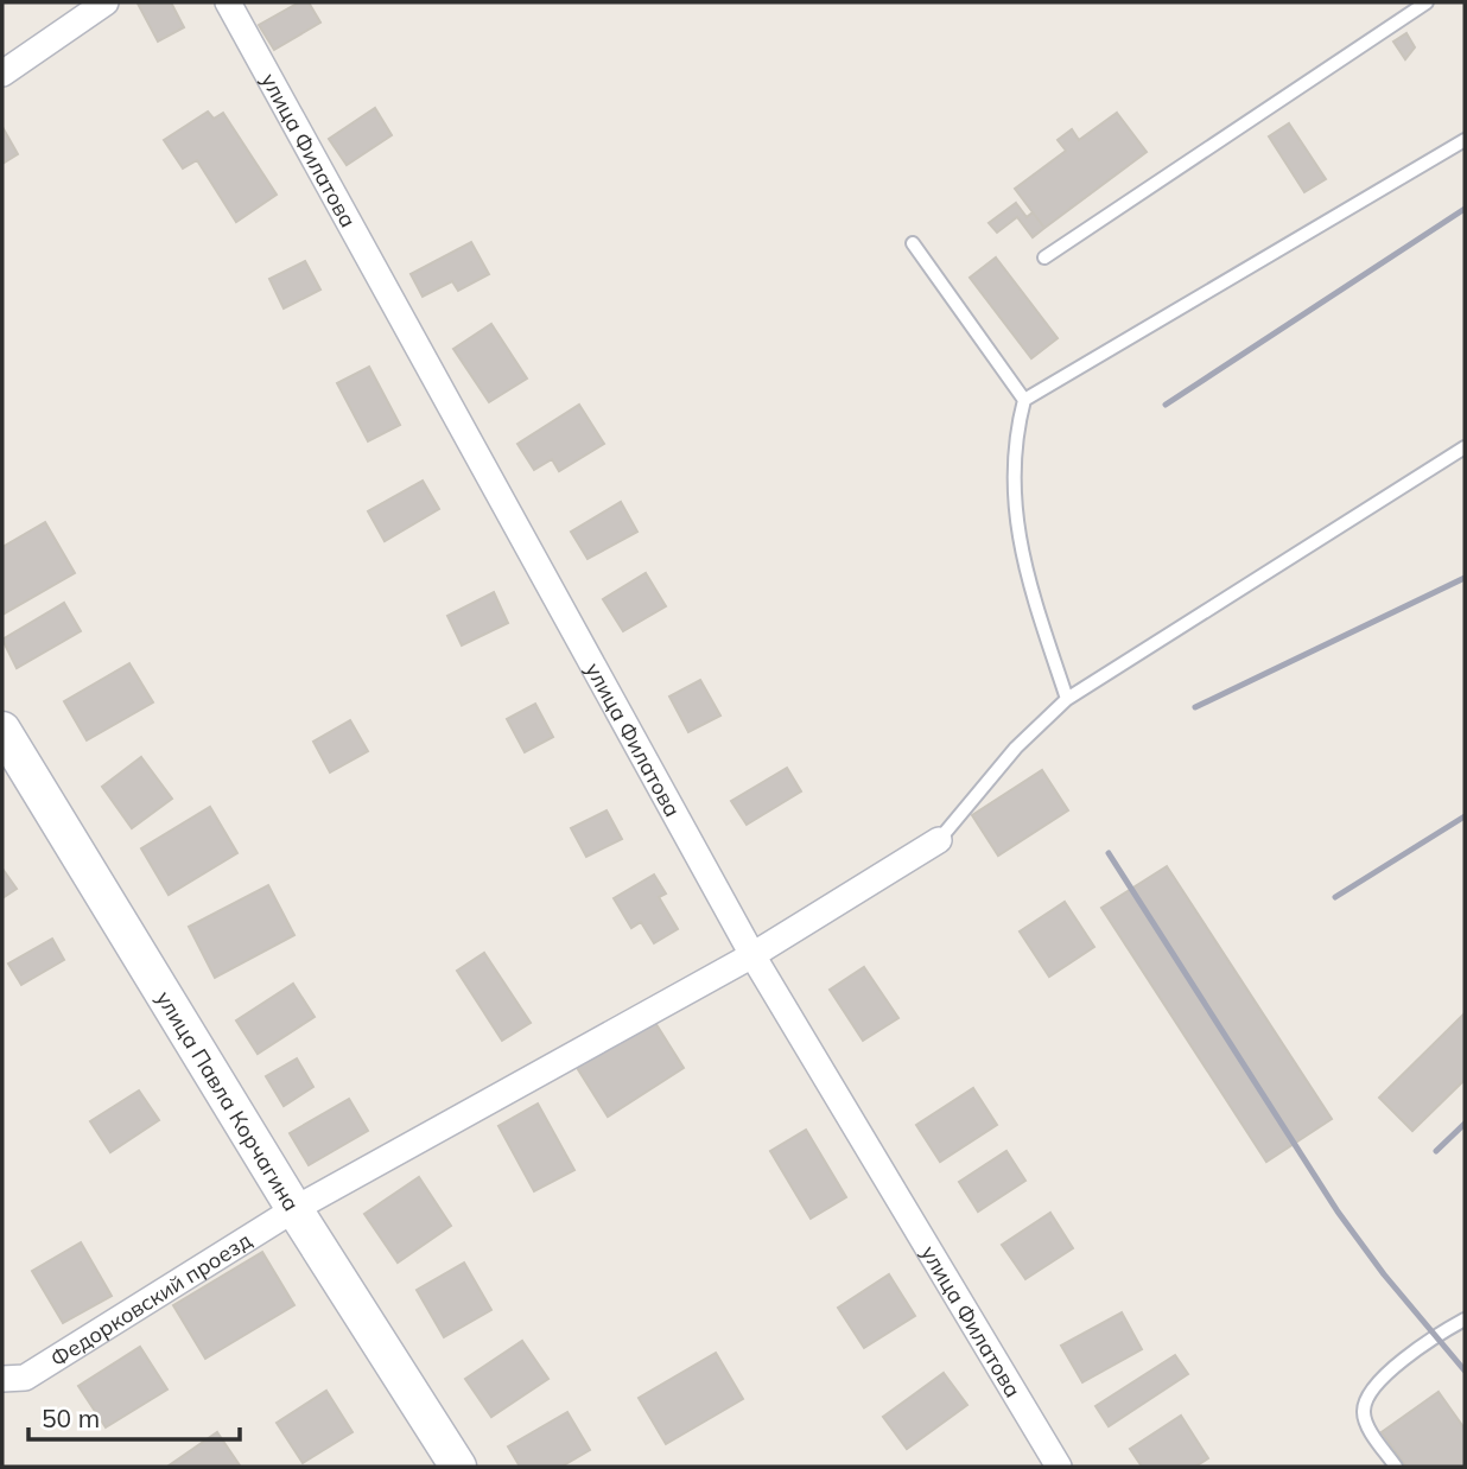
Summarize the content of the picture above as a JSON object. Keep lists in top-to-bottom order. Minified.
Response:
{"streets":{"main road":["улица Павла Корчагина"],"street":["улица Филатова","Федорковский проезд"]},"crossings":[["улица Филатова","Федорковский проезд"],["улица Павла Корчагина","Федорковский проезд"]],"scale_bar":"50 m"}
